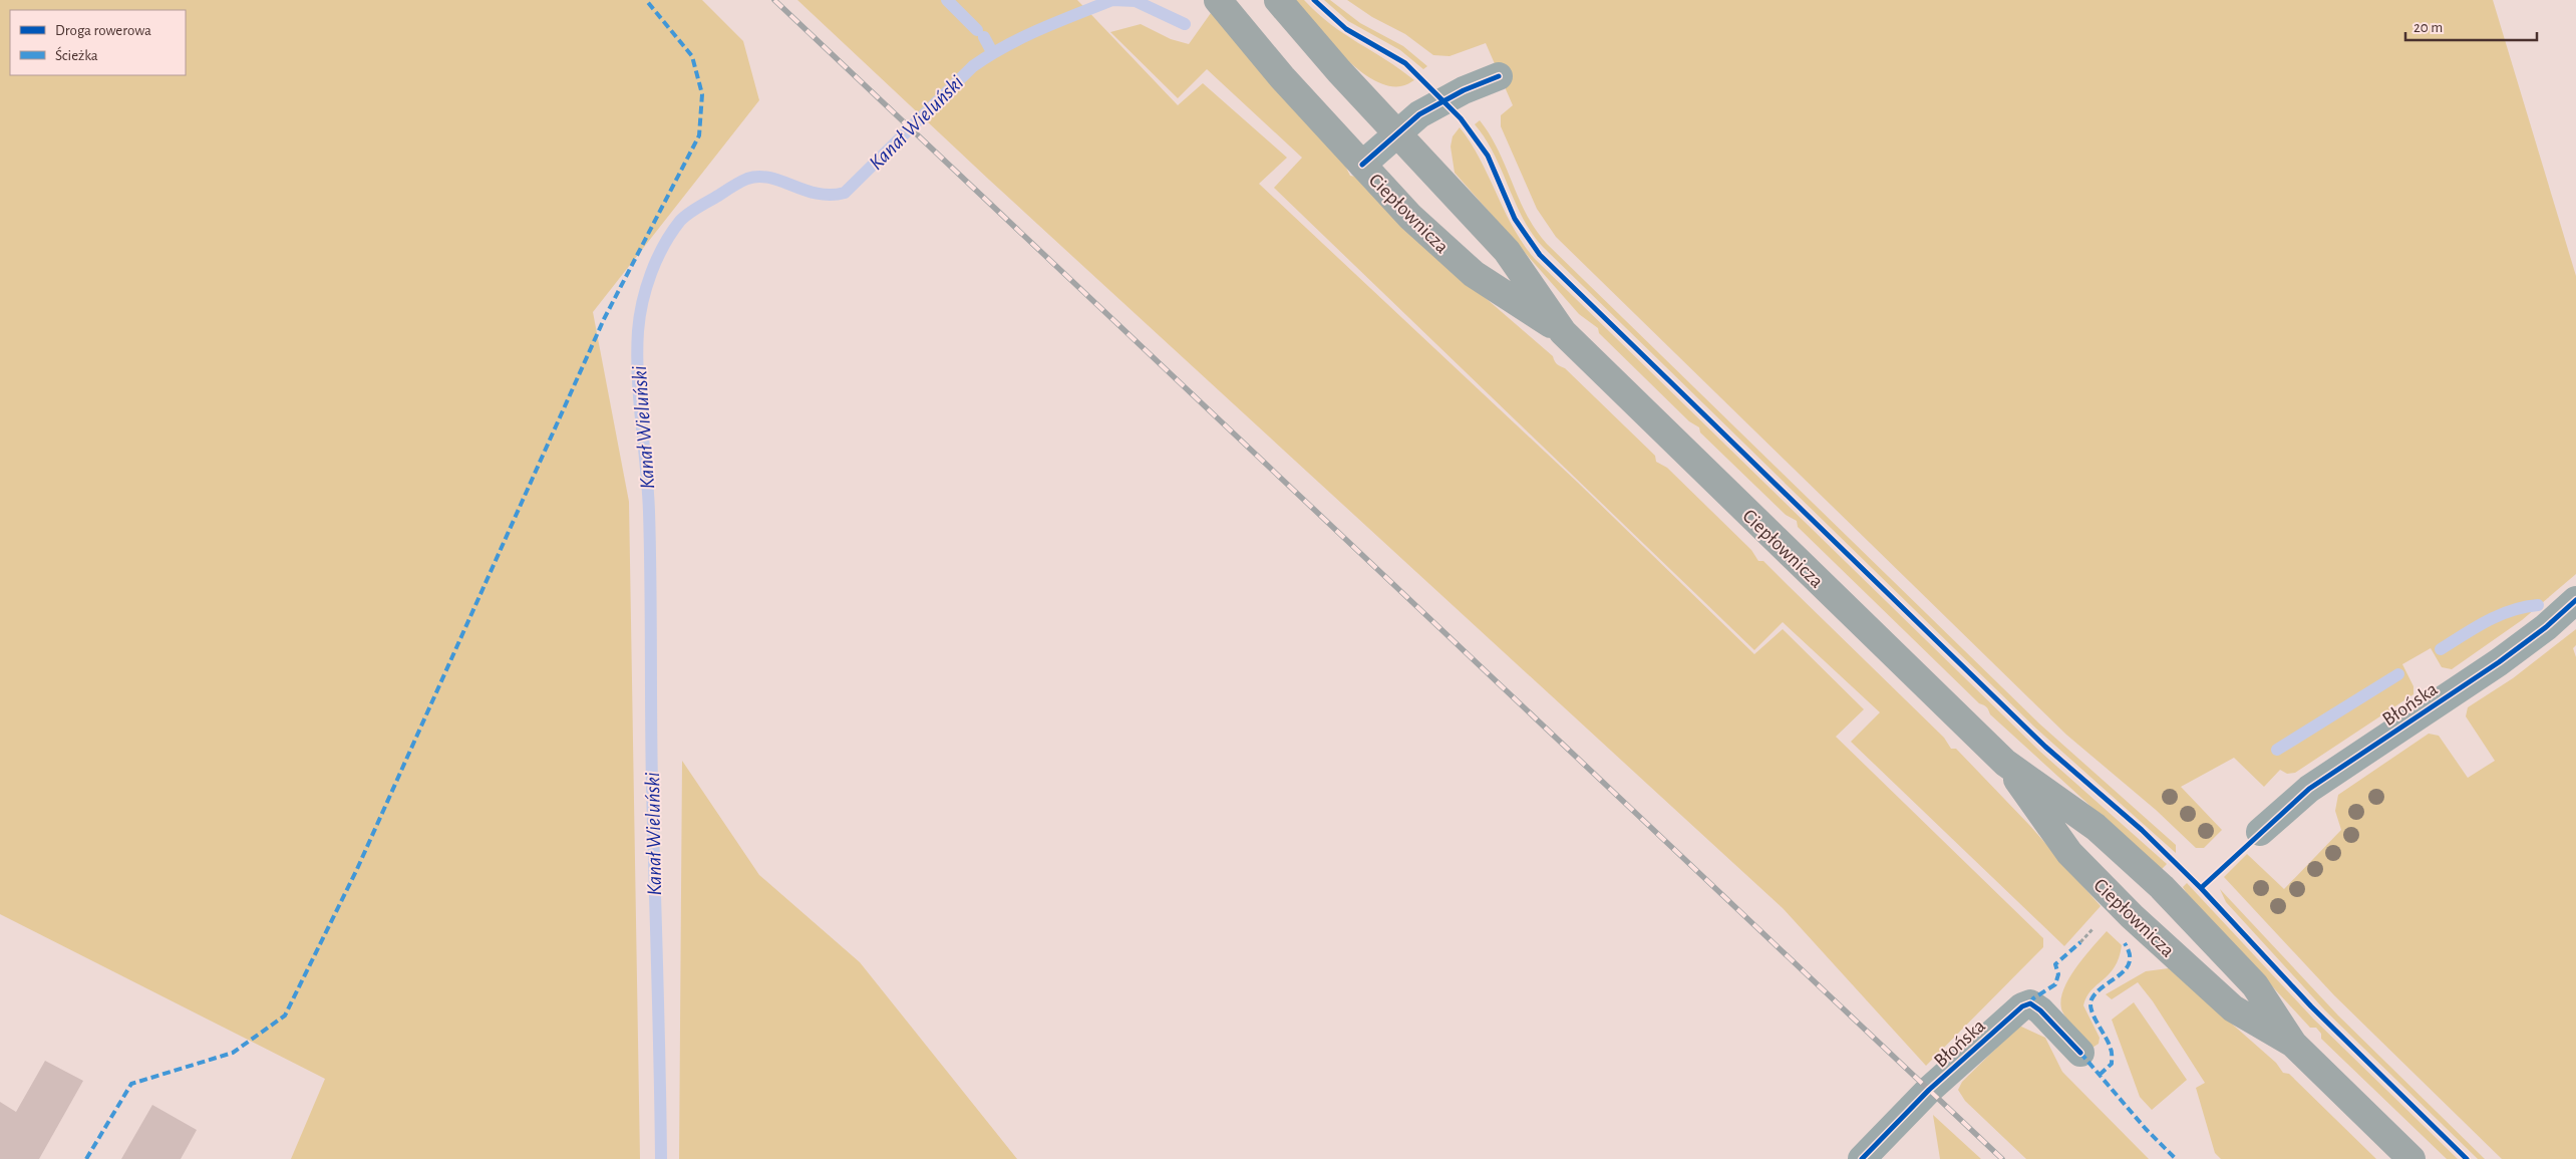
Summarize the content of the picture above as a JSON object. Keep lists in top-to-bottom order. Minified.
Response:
{"streets":{"main road":["Ciepłownicza"],"street":["Błońska"]},"water":["Kanał Wieluński"],"legend":["Droga rowerowa","Ścieżka"],"scale_bar":"20 m"}
